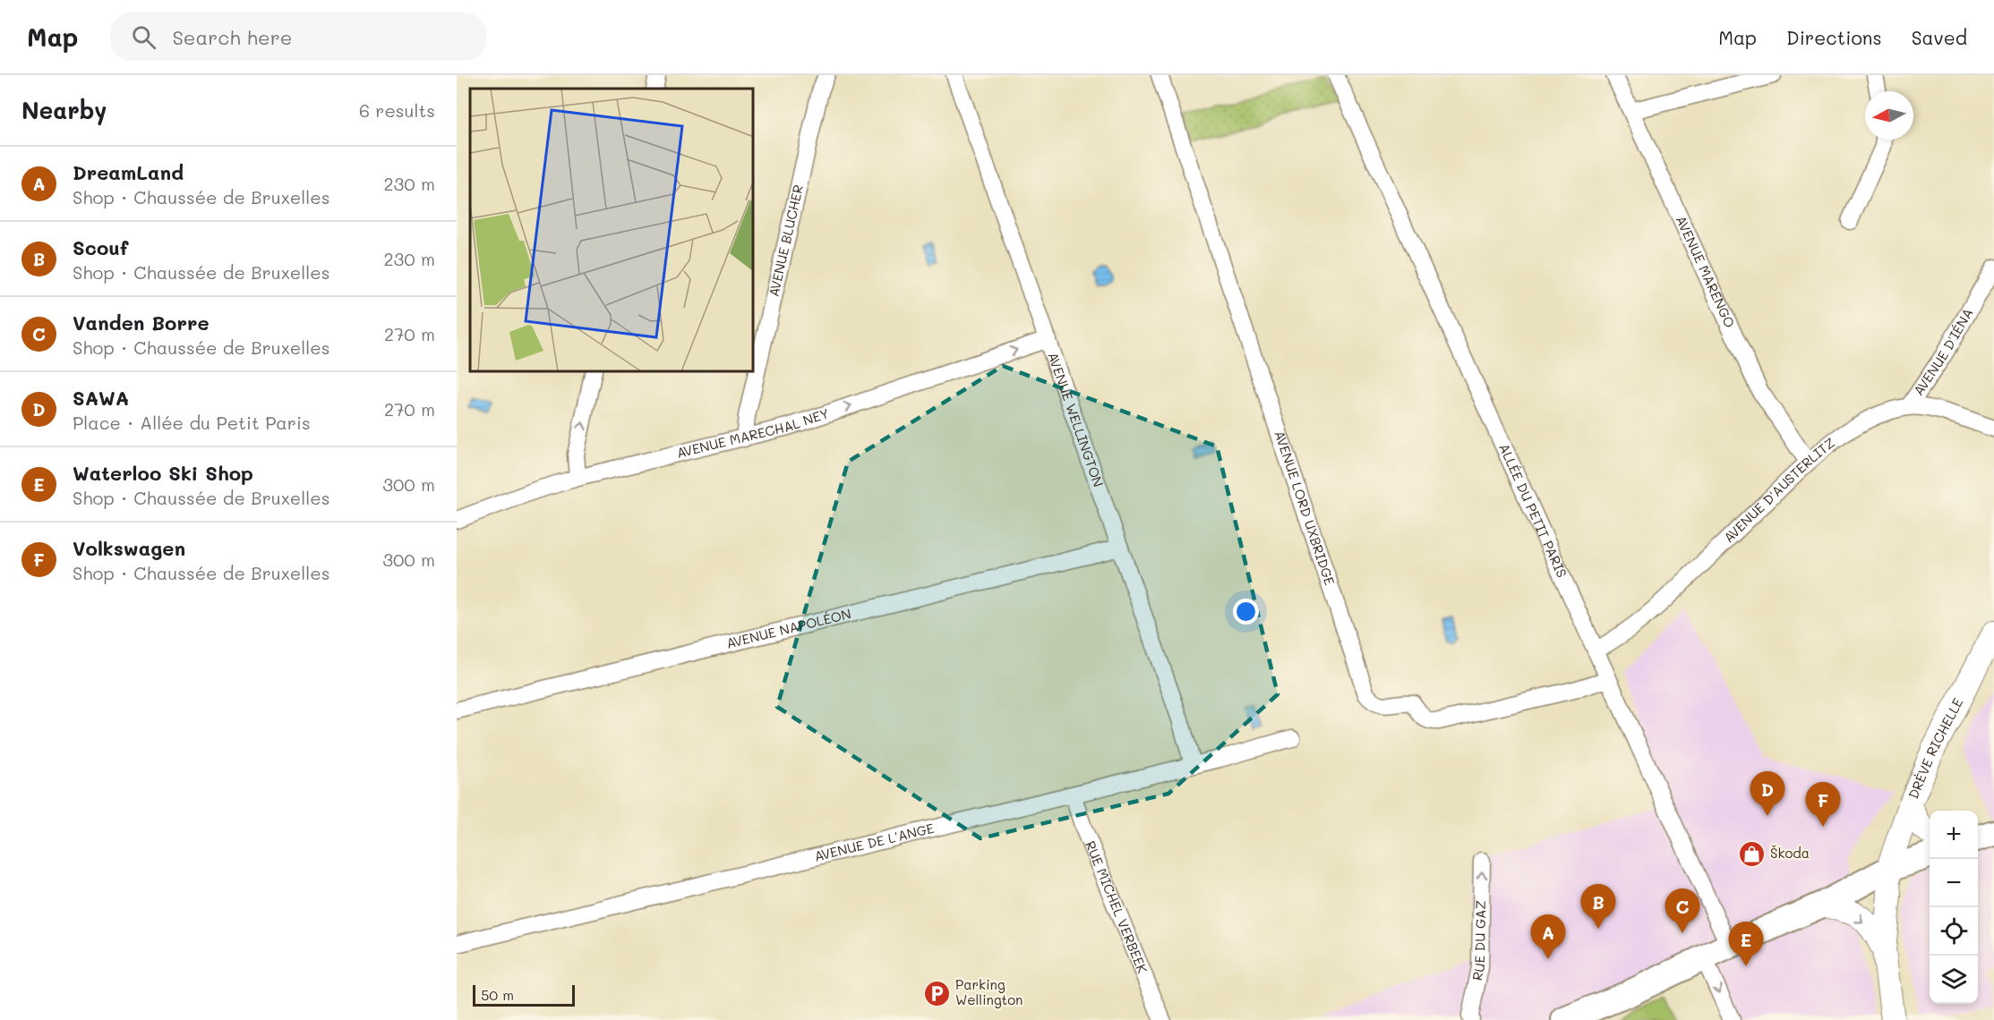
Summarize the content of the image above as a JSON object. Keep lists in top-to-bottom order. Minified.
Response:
{"streets":{"main road":["DRÈVE RICHELLE"],"street":["AVENUE BLUCHER","AVENUE MARENGO","AVENUE D'IÉNA","AVENUE WELLINGTON","AVENUE MARECHAL NEY","AVENUE D'AUSTERLITZ","AVENUE LORD UXBRIDGE","ALLÉE DU PETIT PARIS","AVENUE NAPOLÉON","AVENUE DE L'ANGE","RUE MICHEL VERBEEK","RUE DU GAZ"]},"crossings":[["AVENUE BLUCHER","AVENUE MARECHAL NEY"],["AVENUE MARENGO","AVENUE D'AUSTERLITZ"],["AVENUE D'IÉNA","AVENUE D'AUSTERLITZ"],["AVENUE WELLINGTON","AVENUE MARECHAL NEY"],["AVENUE WELLINGTON","AVENUE NAPOLÉON"],["AVENUE WELLINGTON","AVENUE DE L'ANGE"],["AVENUE D'AUSTERLITZ","ALLÉE DU PETIT PARIS"],["AVENUE LORD UXBRIDGE","ALLÉE DU PETIT PARIS"],["AVENUE DE L'ANGE","RUE MICHEL VERBEEK"]],"one_way":["AVENUE MARECHAL NEY","RUE DU GAZ"],"places":{"shop":["Škoda"],"parking":["Parking Wellington"]},"scale_bar":"50 m","north":"left","page":{"header":"Map","search":"Search here","nav":["Map","Directions","Saved"],"heading":["Nearby","6 results"],"list":[{"mark":"A","name":"DreamLand","note":"Shop · Chaussée de Bruxelles","value":"230 m"},{"mark":"B","name":"Scouf","note":"Shop · Chaussée de Bruxelles","value":"230 m"},{"mark":"C","name":"Vanden Borre","note":"Shop · Chaussée de Bruxelles","value":"270 m"},{"mark":"D","name":"SAWA","note":"Place · Allée du Petit Paris","value":"270 m"},{"mark":"E","name":"Waterloo Ski Shop","note":"Shop · Chaussée de Bruxelles","value":"300 m"},{"mark":"F","name":"Volkswagen","note":"Shop · Chaussée de Bruxelles","value":"300 m"}],"pins":["D","F","B","C","A","E"],"map_buttons":["+","−"],"scale":"50 m"}}
